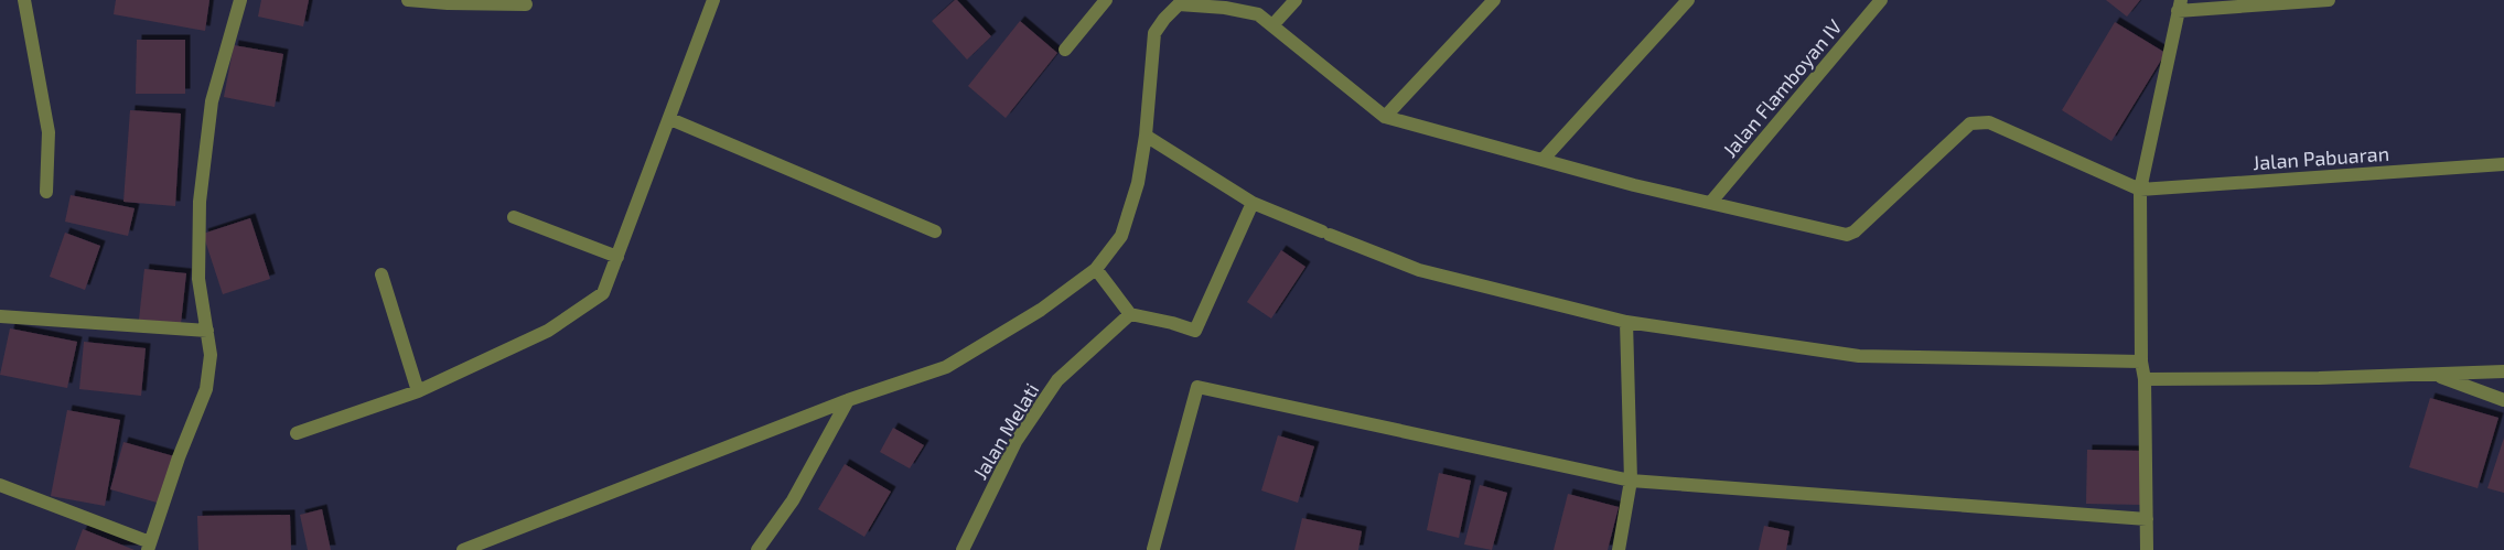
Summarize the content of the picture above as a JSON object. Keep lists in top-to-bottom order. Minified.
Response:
{"streets":{"street":["Jalan Flamboyan IV","Jalan Pabuaran","Jalan Melati"]}}
